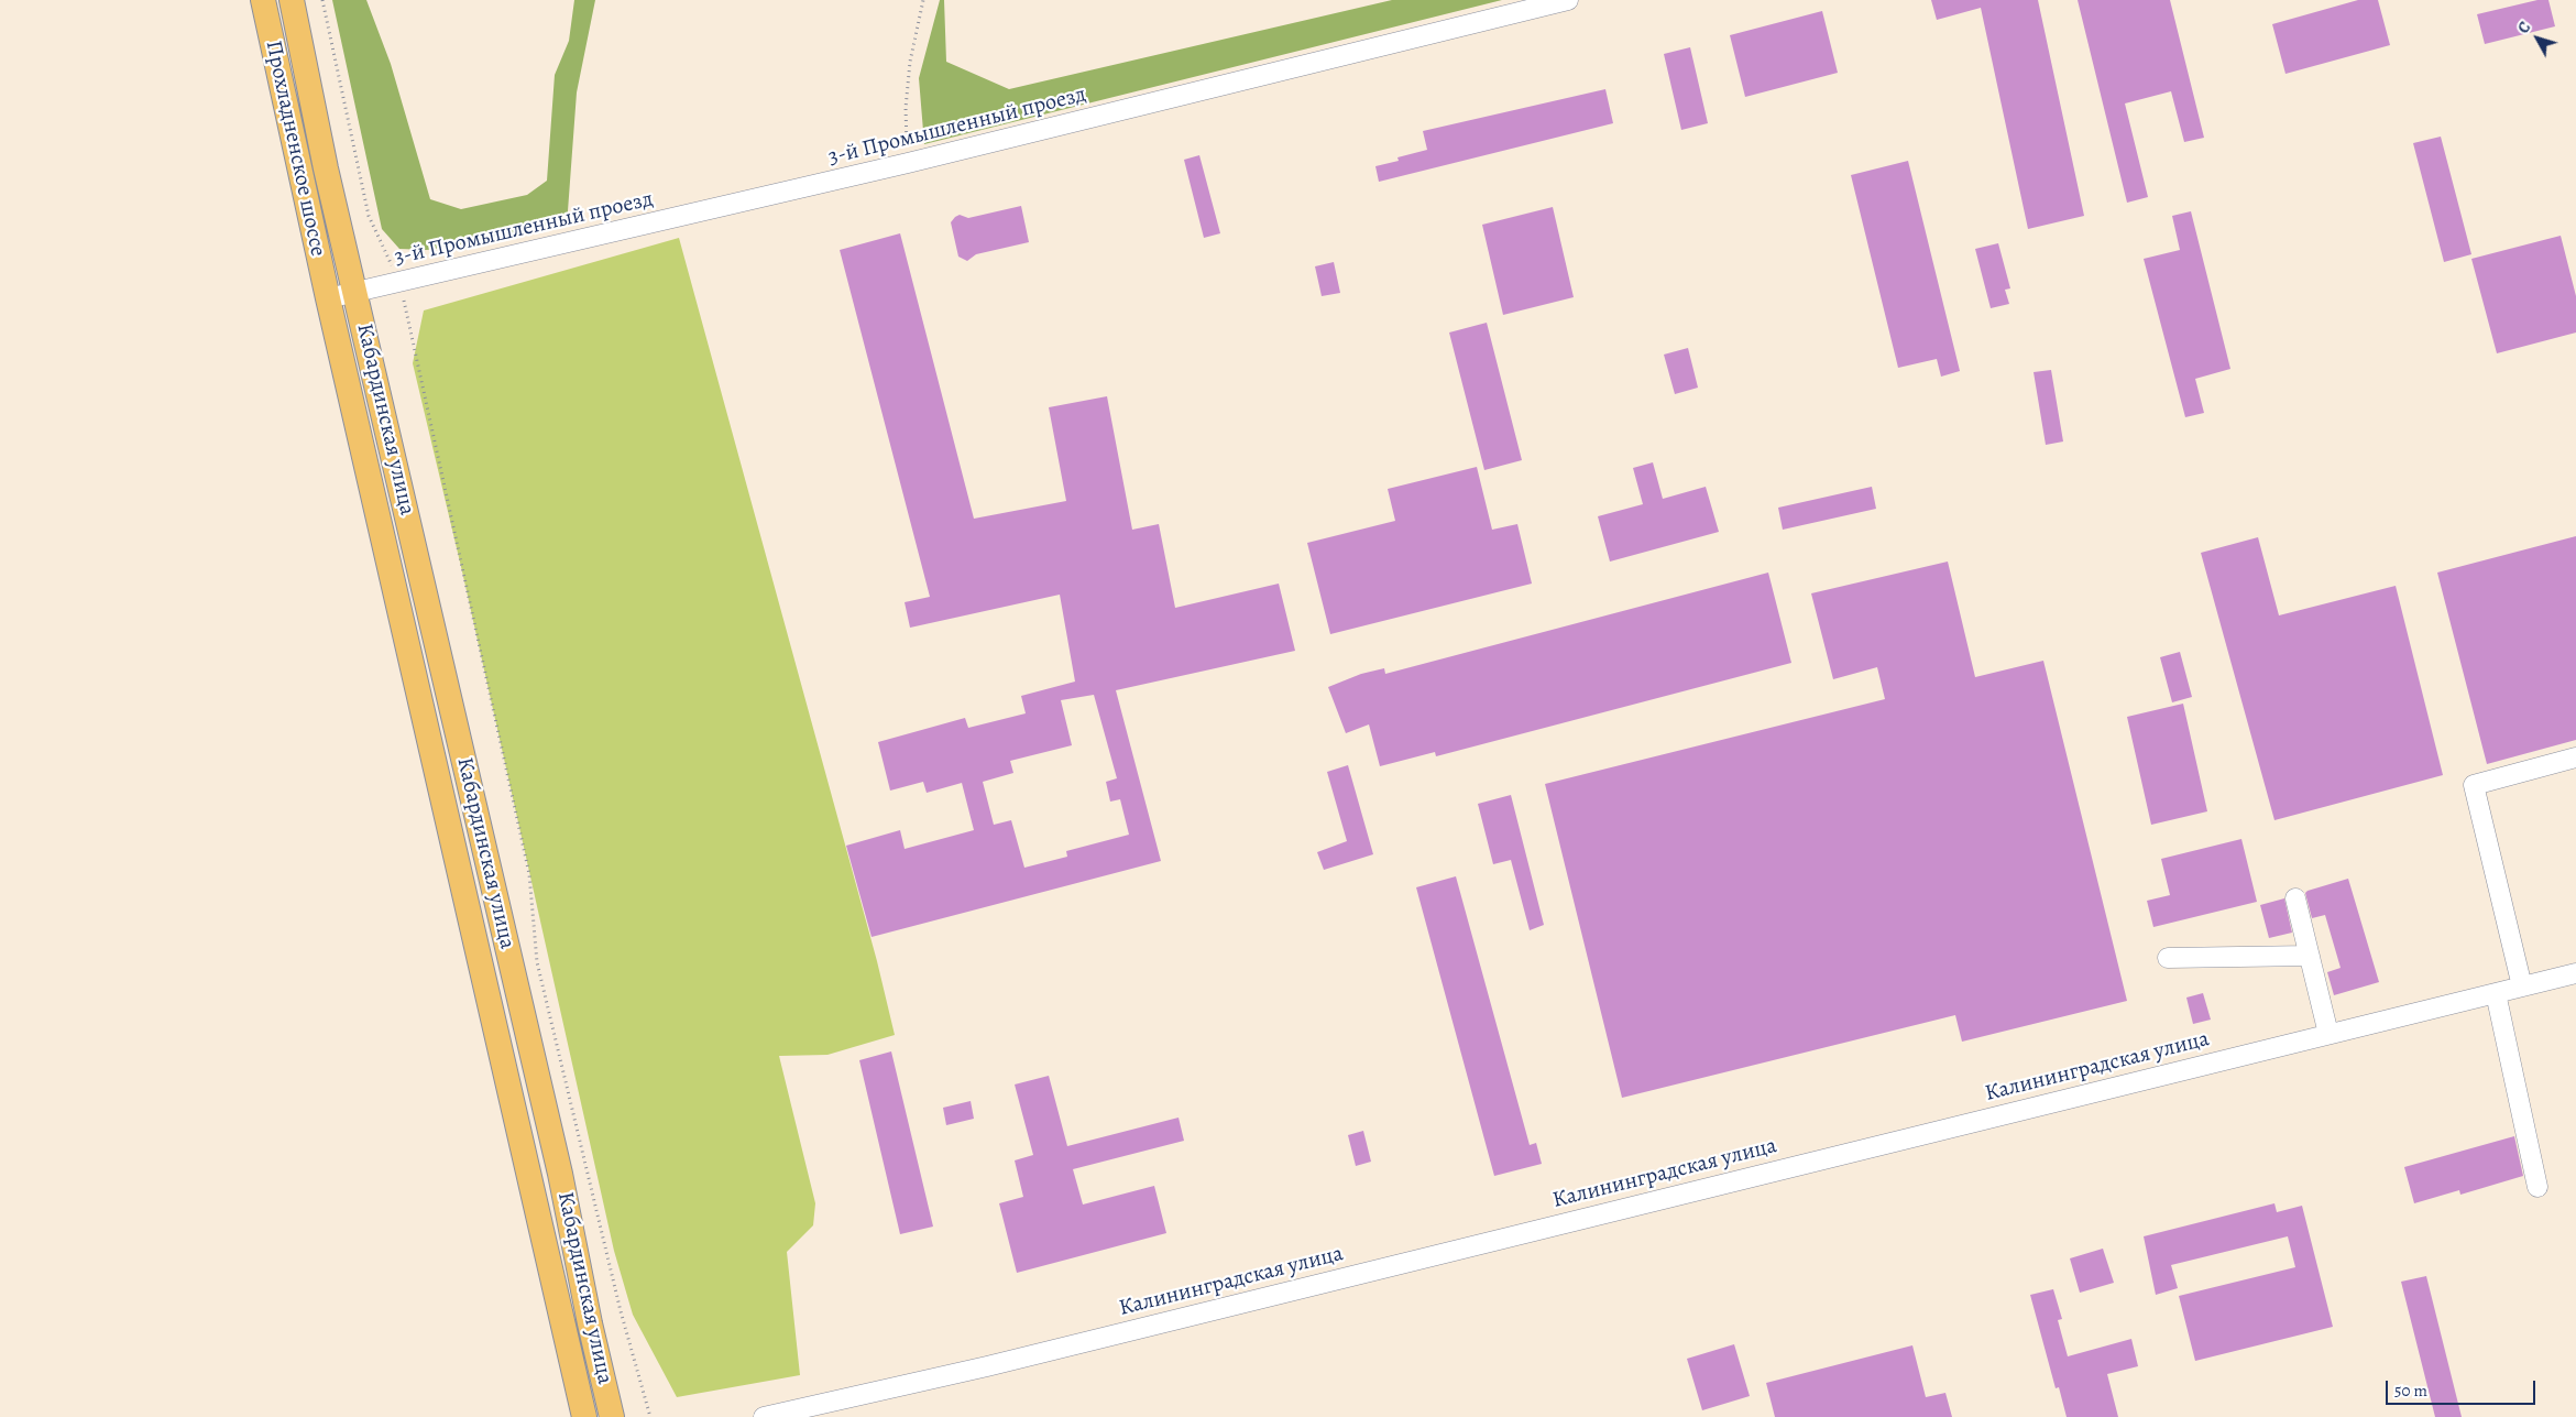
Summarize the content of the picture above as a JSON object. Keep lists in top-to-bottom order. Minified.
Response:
{"streets":{"main road":["Прохладненское шоссе","Кабардинская улица"],"street":["3-й Промышленный проезд","Калининградская улица"]},"crossings":[["3-й Промышленный проезд","Прохладненское шоссе"],["3-й Промышленный проезд","Кабардинская улица"],["Прохладненское шоссе","Кабардинская улица"]],"scale_bar":"50 m","north":"top left"}
